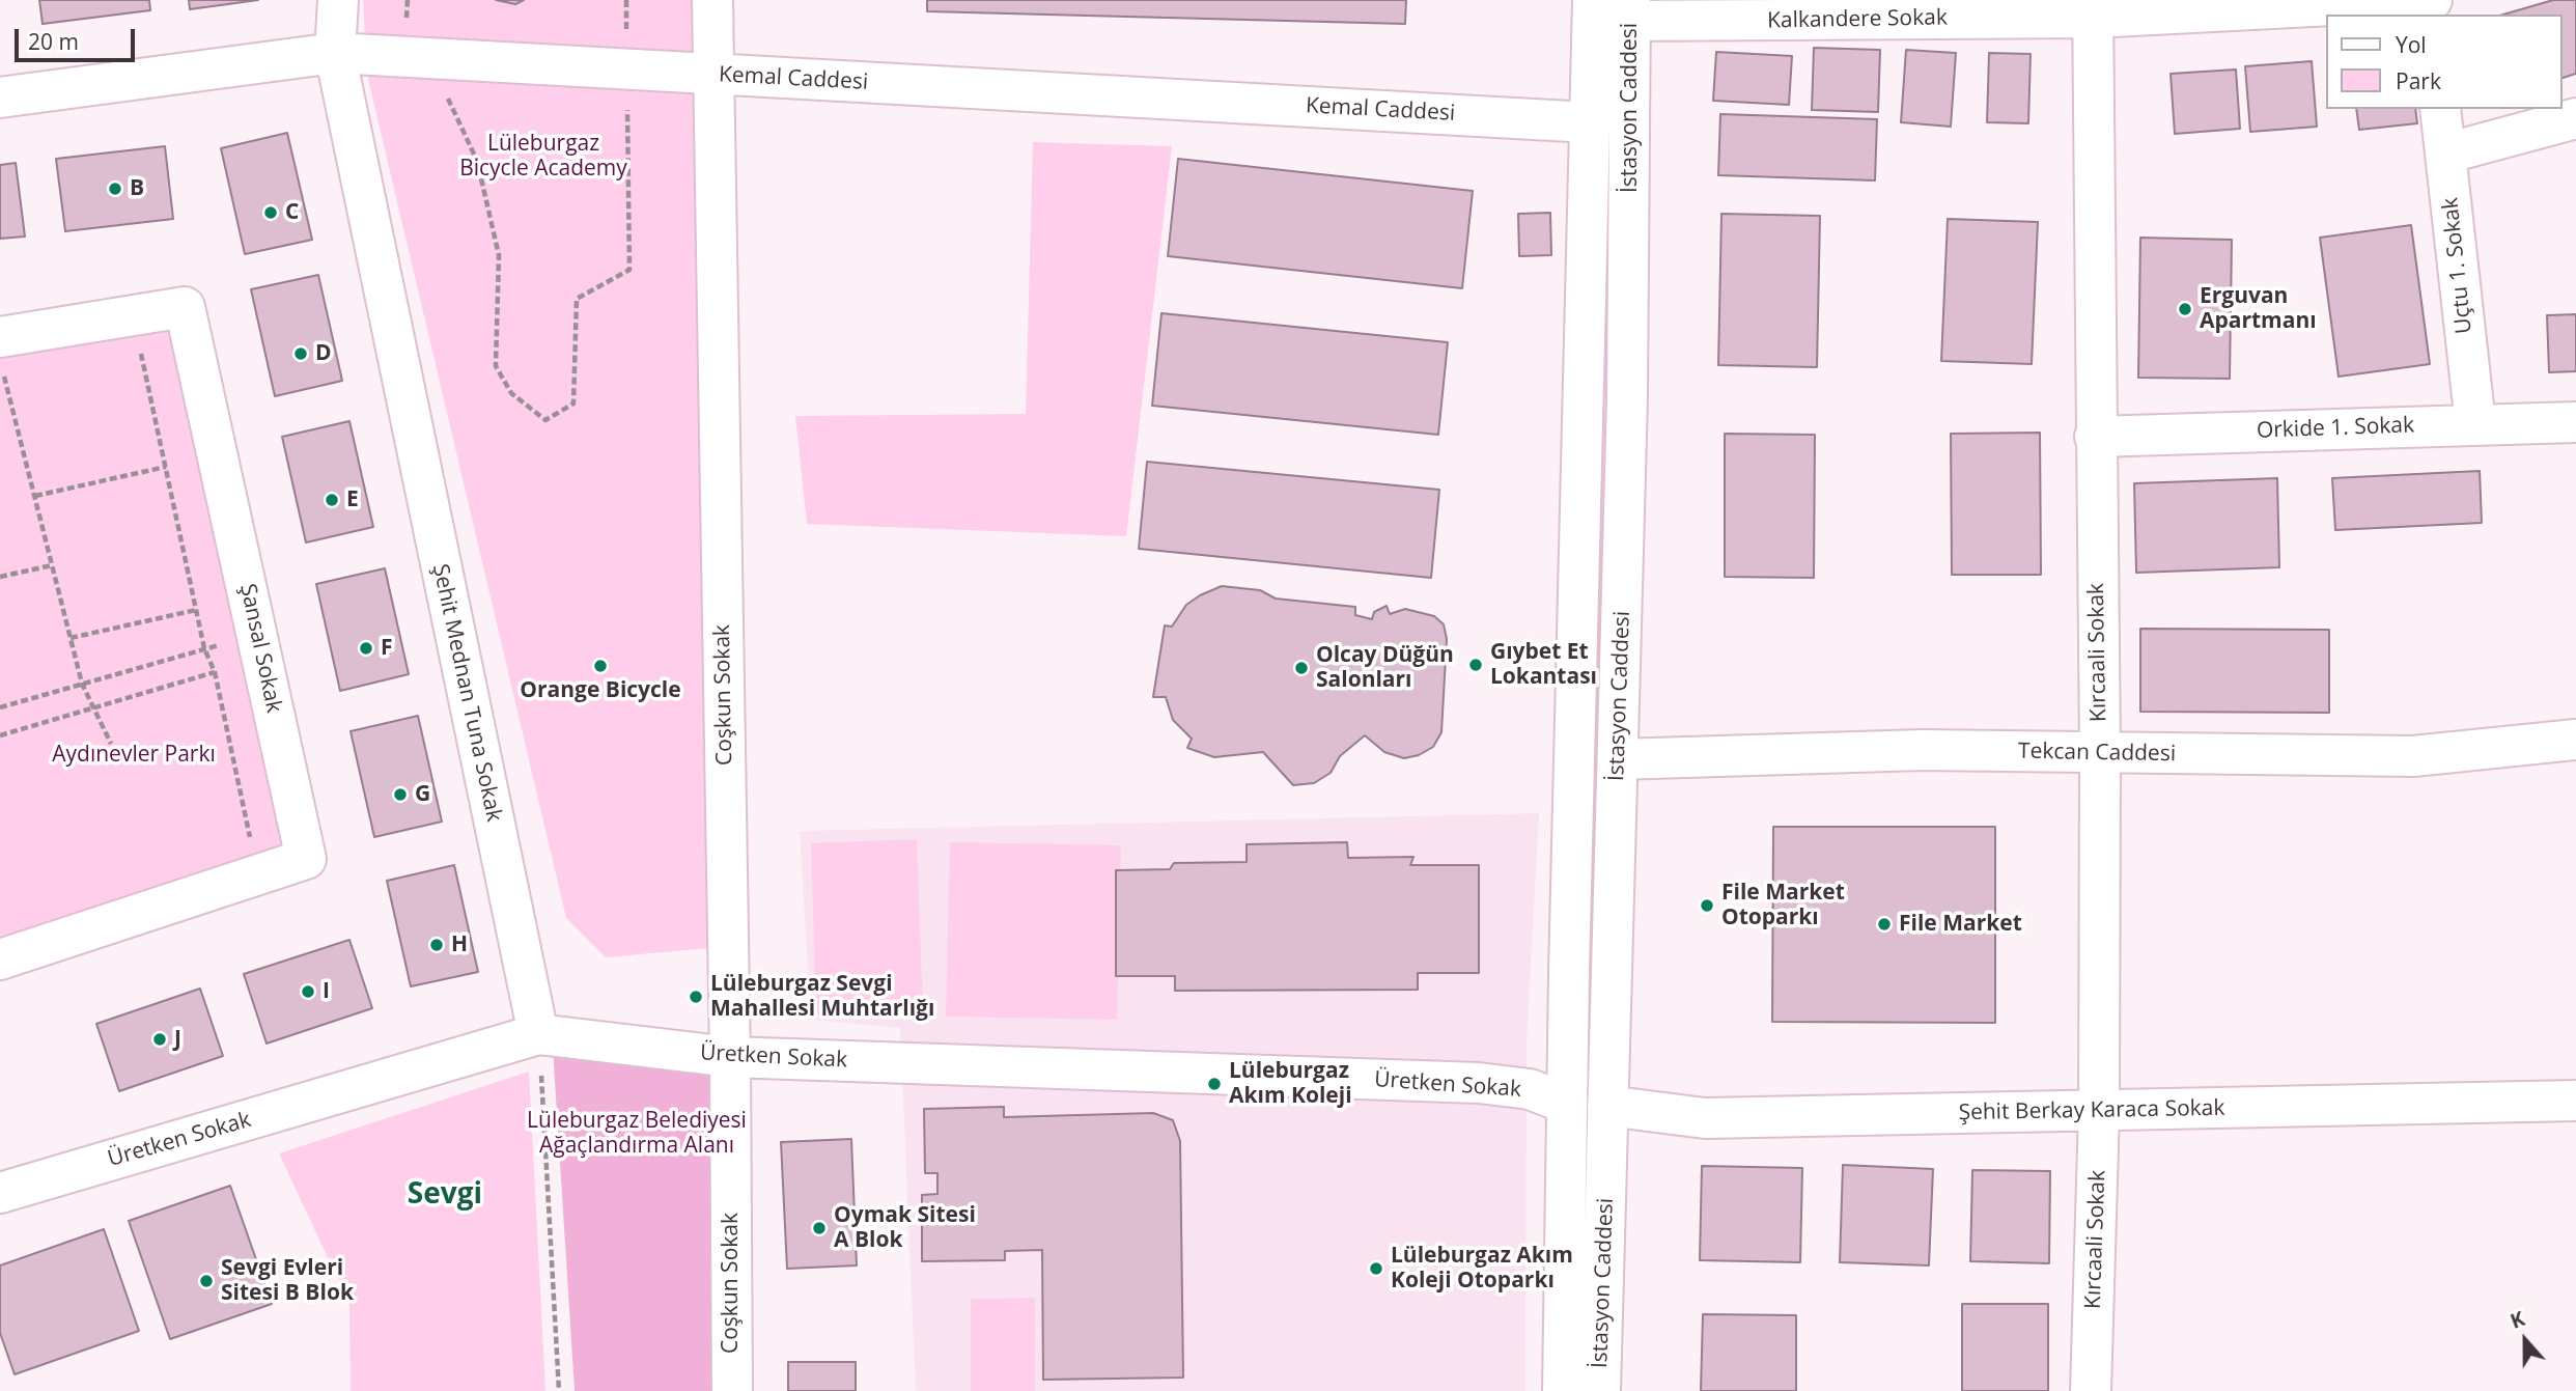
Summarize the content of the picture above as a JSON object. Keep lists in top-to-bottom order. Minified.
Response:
{"streets":{"street":["Kalkandere Sokak","Kemal Caddesi","İstasyon Caddesi","Uçtu 1. Sokak","Orkide 1. Sokak","Şansal Sokak","Kırcaali Sokak","Şehit Mednan Tuna Sokak","Coşkun Sokak","Tekcan Caddesi","Üretken Sokak","Şehit Berkay Karaca Sokak"]},"crossings":[["Kalkandere Sokak","İstasyon Caddesi"],["Kalkandere Sokak","Kırcaali Sokak"],["Kemal Caddesi","İstasyon Caddesi"],["Kemal Caddesi","Şehit Mednan Tuna Sokak"],["Kemal Caddesi","Coşkun Sokak"],["İstasyon Caddesi","Tekcan Caddesi"],["İstasyon Caddesi","Üretken Sokak"],["İstasyon Caddesi","Şehit Berkay Karaca Sokak"],["Uçtu 1. Sokak","Orkide 1. Sokak"],["Orkide 1. Sokak","Kırcaali Sokak"],["Kırcaali Sokak","Tekcan Caddesi"],["Kırcaali Sokak","Şehit Berkay Karaca Sokak"],["Şehit Mednan Tuna Sokak","Üretken Sokak"],["Coşkun Sokak","Üretken Sokak"],["Üretken Sokak","Şehit Berkay Karaca Sokak"]],"districts":["Sevgi"],"parks":["Lüleburgaz Bicycle Academy","Aydınevler Parkı","Lüleburgaz Belediyesi Ağaçlandırma Alanı"],"places":["B","C","Erguvan Apartmanı","D","E","F","Gıybet Et Lokantası","Orange Bicycle","Olcay Düğün Salonları","G","File Market Otoparkı","File Market","H","I","Lüleburgaz Sevgi Mahallesi Muhtarlığı","J","Lüleburgaz Akım Koleji","Oymak Sitesi A Blok","Lüleburgaz Akım Koleji Otoparkı","Sevgi Evleri Sitesi B Blok"],"legend":["Yol","Park"],"scale_bar":"20 m","north":"top"}
